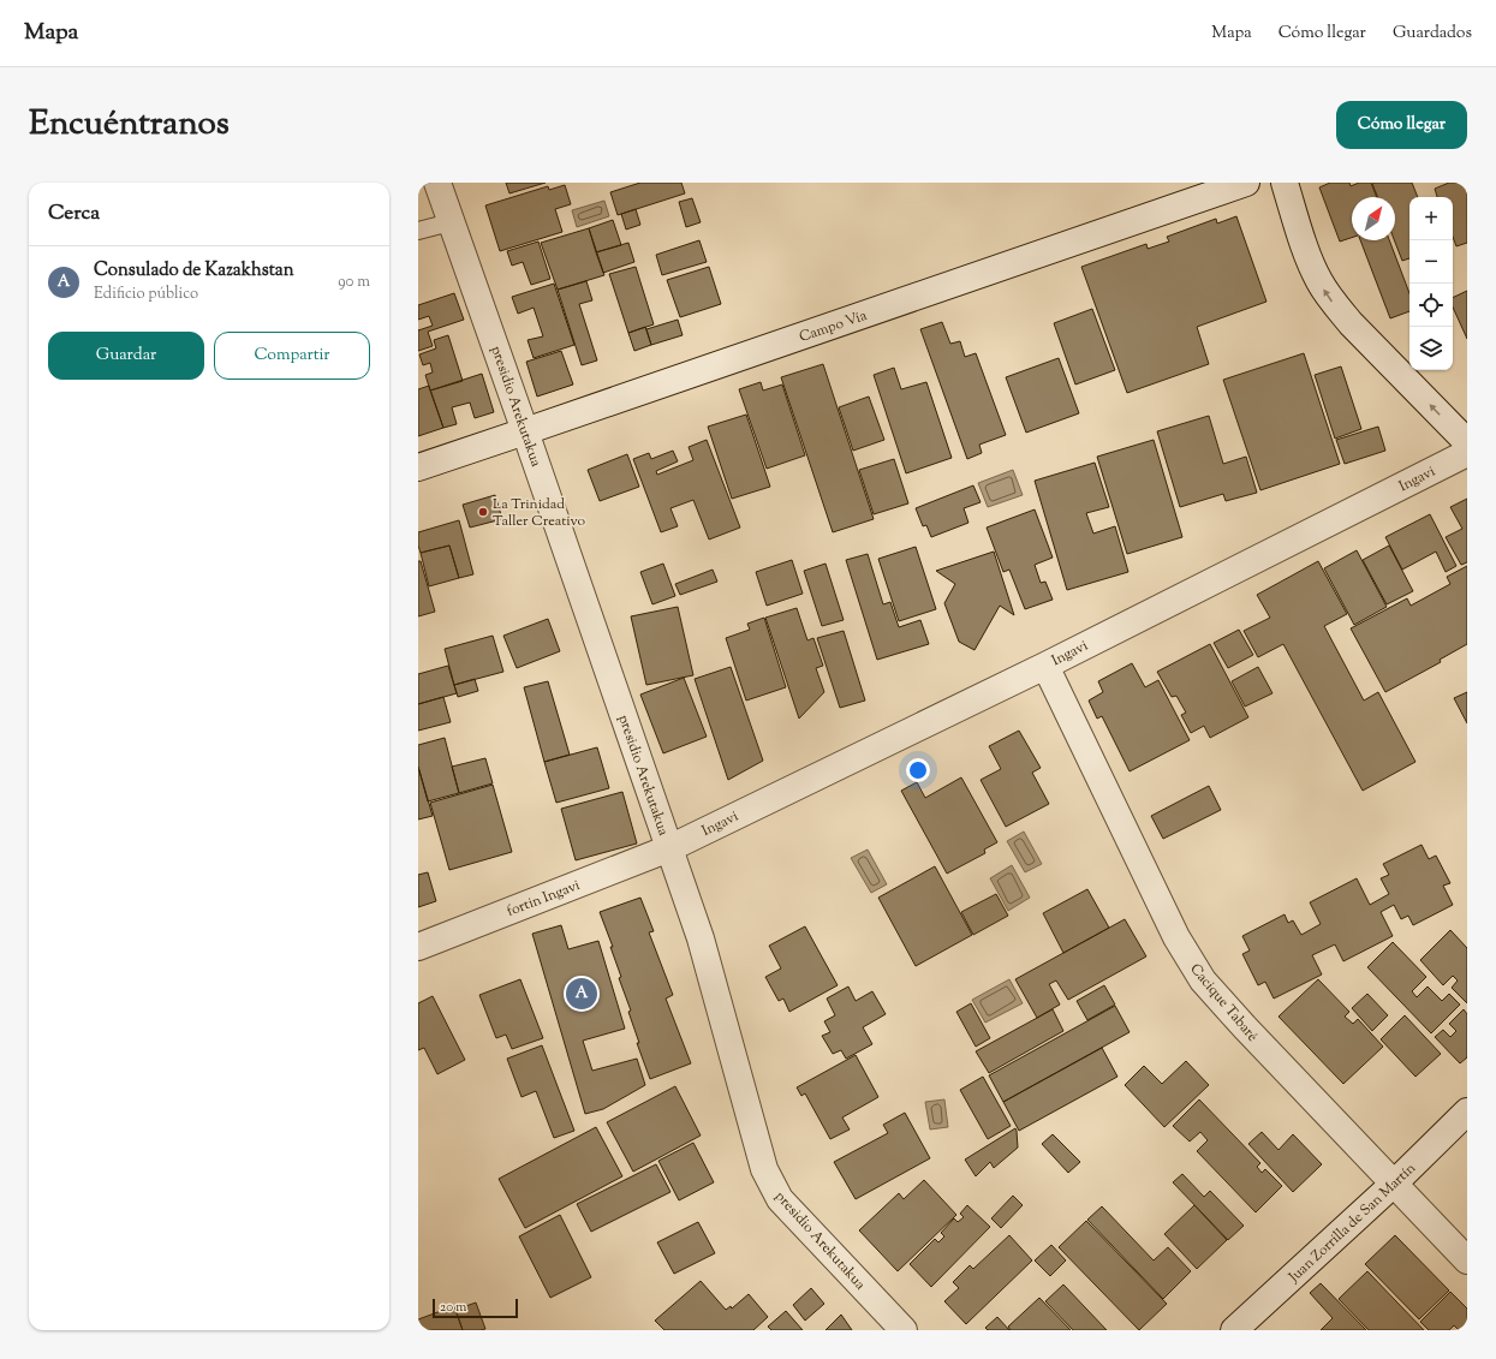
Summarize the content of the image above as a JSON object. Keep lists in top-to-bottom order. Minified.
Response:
{"streets":{"street":["Campo Vía","presidio Arekutakua","Ingavi","fortin Ingavi","Cacique Tabaré","Juan Zorrilla de San Martín"]},"crossings":[["Campo Vía","presidio Arekutakua"],["presidio Arekutakua","Ingavi"],["presidio Arekutakua","fortin Ingavi"],["Ingavi","fortin Ingavi"],["Ingavi","Cacique Tabaré"],["Cacique Tabaré","Juan Zorrilla de San Martín"]],"places":["La Trinidad Taller Creativo"],"scale_bar":"20 m","north":"top right","page":{"header":"Mapa","nav":["Mapa","Cómo llegar","Guardados"],"title":"Encuéntranos","buttons":["Cómo llegar",["Guardar","Compartir"]],"heading":"Cerca","map_buttons":["+","−"],"list":[{"mark":"A","name":"Consulado de Kazakhstan","note":"Edificio público","value":"90 m"}],"pins":"A","scale":"20 m"}}
